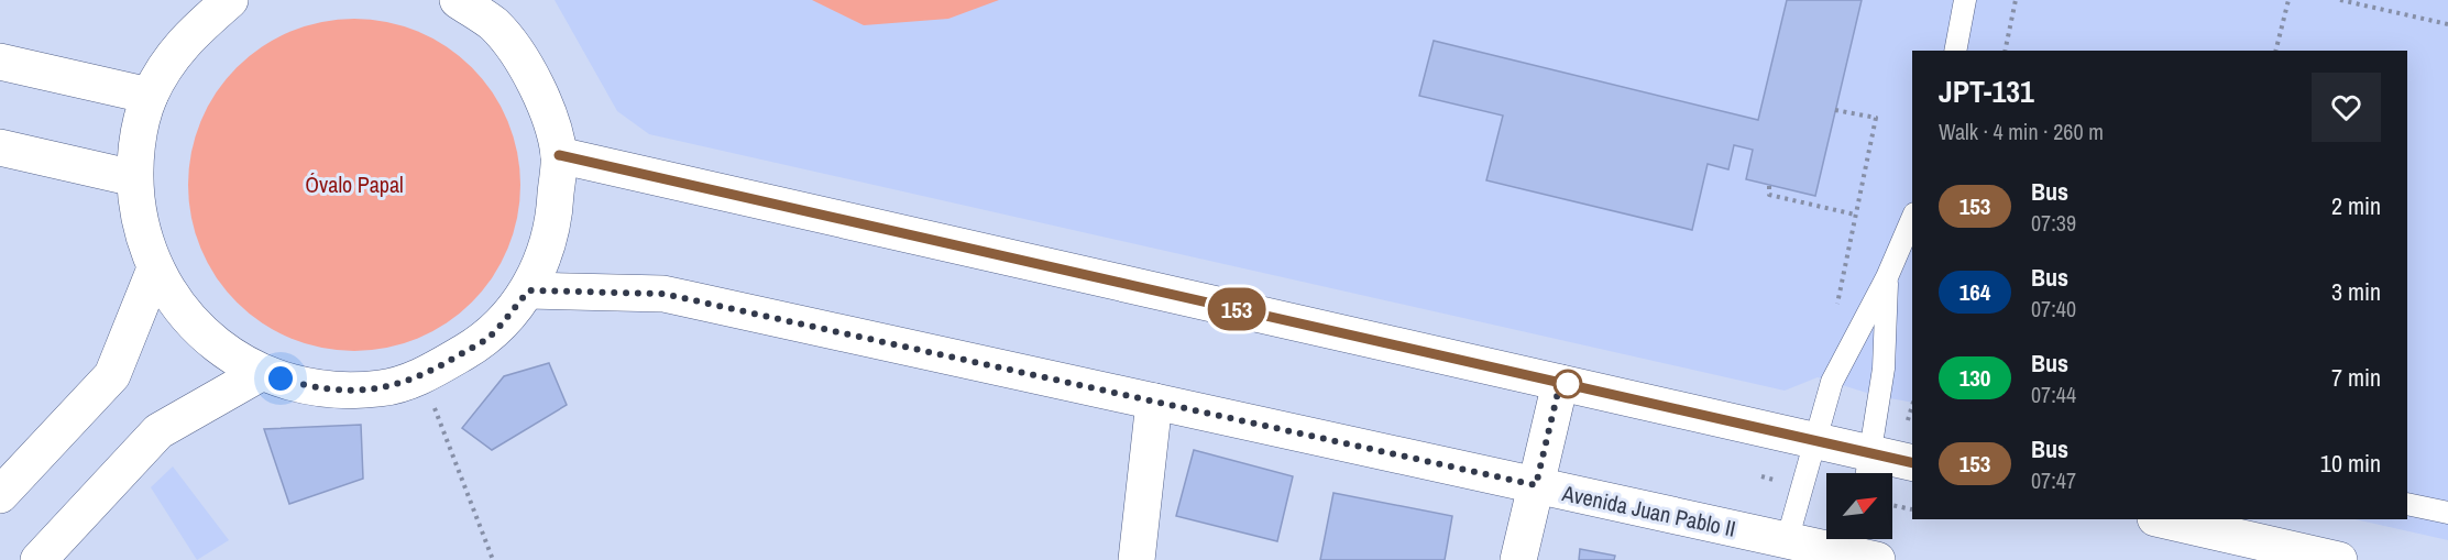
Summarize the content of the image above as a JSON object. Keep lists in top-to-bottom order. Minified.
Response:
{"streets":{"main road":["Avenida Juan Pablo II"]},"parks":["Óvalo Papal"],"lines":["bus line 153"],"north":"top right","page":{"on_map":"153","heading":["JPT-131","Walk · 4 min · 260 m"],"list":[{"mark":"153","name":"Bus","note":"07:39","value":"2 min"},{"mark":"164","name":"Bus","note":"07:40","value":"3 min"},{"mark":"130","name":"Bus","note":"07:44","value":"7 min"},{"mark":"153","name":"Bus","note":"07:47","value":"10 min"}]}}
